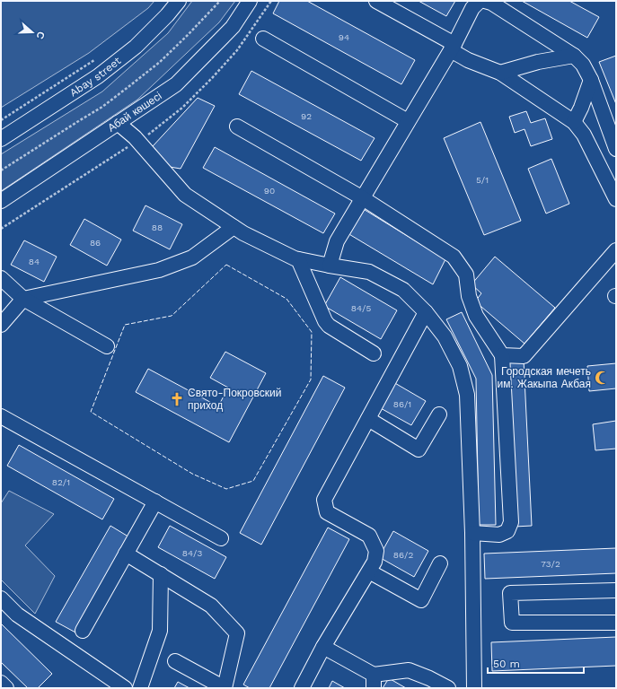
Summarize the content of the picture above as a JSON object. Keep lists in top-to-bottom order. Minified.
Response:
{"streets":{"street":["Abay street","Абай көшесі"]},"places":{"mosque":["Городская мечеть им. Жакыпа Акбая"],"church":["Свято-Покровский приход"]},"house_numbers":["94","92","5/1","90","88","86","84","84/5","86/1","82/1","84/3","86/2","73/2"],"scale_bar":"50 m","north":"right"}
